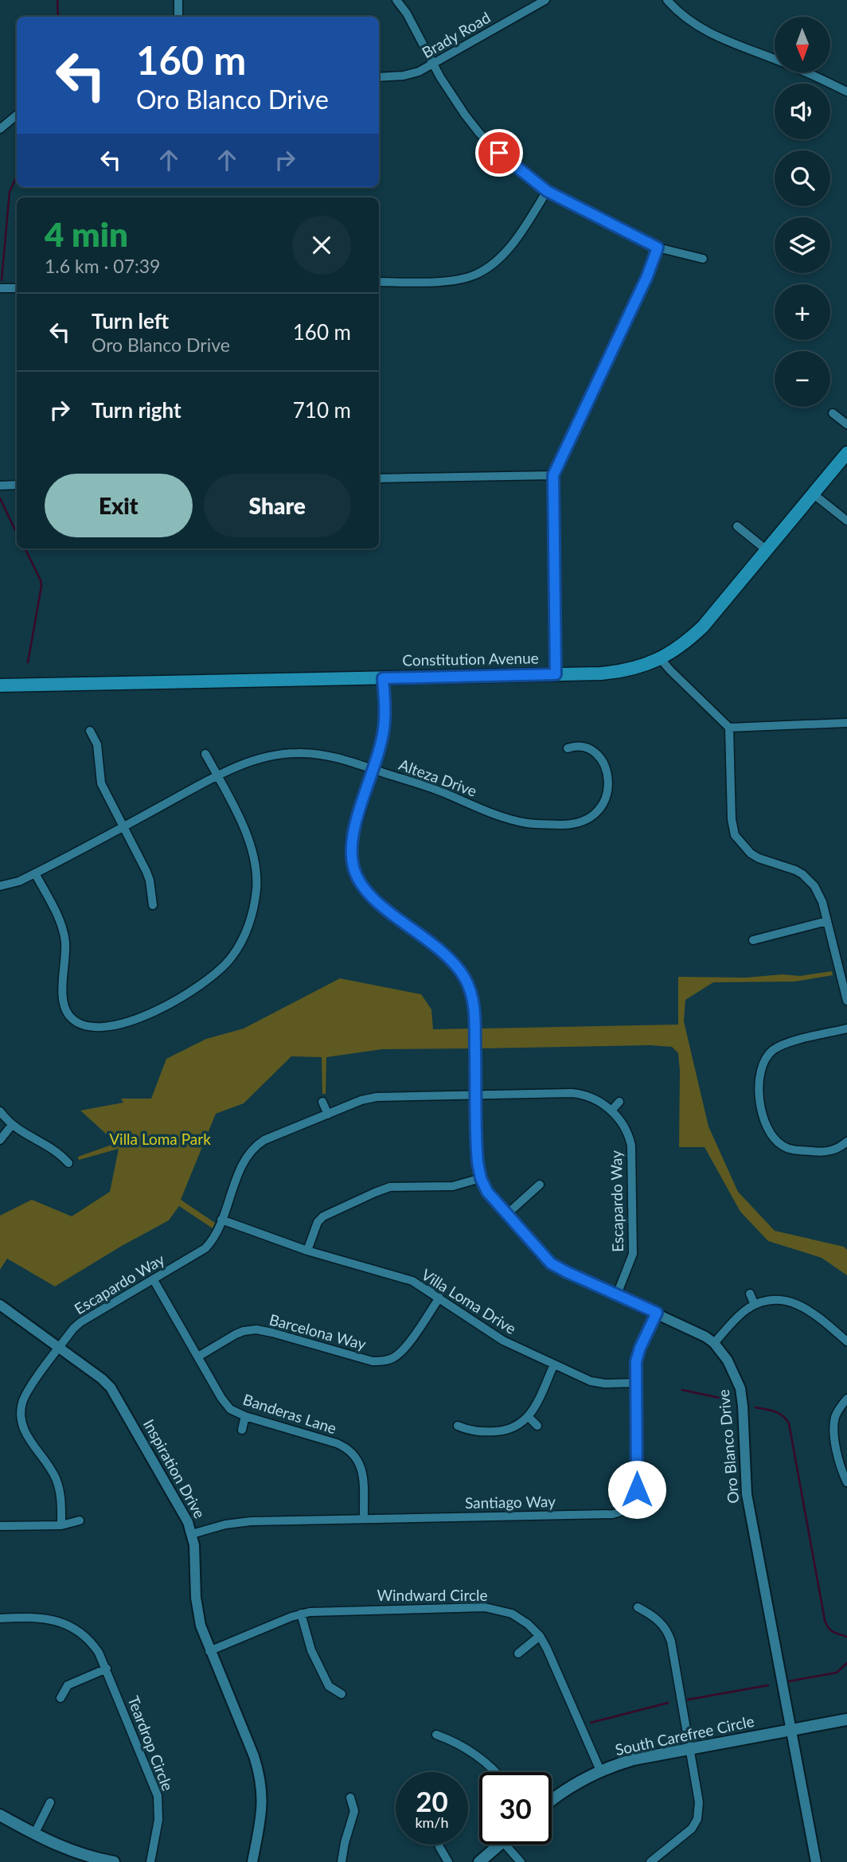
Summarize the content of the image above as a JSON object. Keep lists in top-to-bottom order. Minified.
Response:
{"streets":{"main road":["Constitution Avenue","South Carefree Circle"],"street":["Brady Road","Alteza Drive","Escapardo Way","Villa Loma Drive","Barcelona Way","Banderas Lane","Oro Blanco Drive","Inspiration Drive","Santiago Way","Windward Circle","Teardrop Circle"]},"crossings":[["Constitution Avenue","Oro Blanco Drive"],["Alteza Drive","Oro Blanco Drive"],["Escapardo Way","Villa Loma Drive"],["Escapardo Way","Banderas Lane"],["Escapardo Way","Oro Blanco Drive"],["Escapardo Way","Inspiration Drive"],["Villa Loma Drive","Barcelona Way"],["Villa Loma Drive","Santiago Way"],["Barcelona Way","Banderas Lane"],["Oro Blanco Drive","Santiago Way"],["Oro Blanco Drive","South Carefree Circle"],["Inspiration Drive","Santiago Way"],["Inspiration Drive","Windward Circle"],["Windward Circle","South Carefree Circle"]],"parks":["Villa Loma Park"],"north":"bottom","page":{"map_buttons":["+","−"],"turn":["160 m","Oro Blanco Drive"],"heading":["4 min","1.6 km · 07:39"],"list":[{"name":"Turn left","note":"Oro Blanco Drive","value":"160 m"},{"name":"Turn right","value":"710 m"}],"buttons":["Exit","Share"],"speed":"20 km/h","limit":"30"}}
